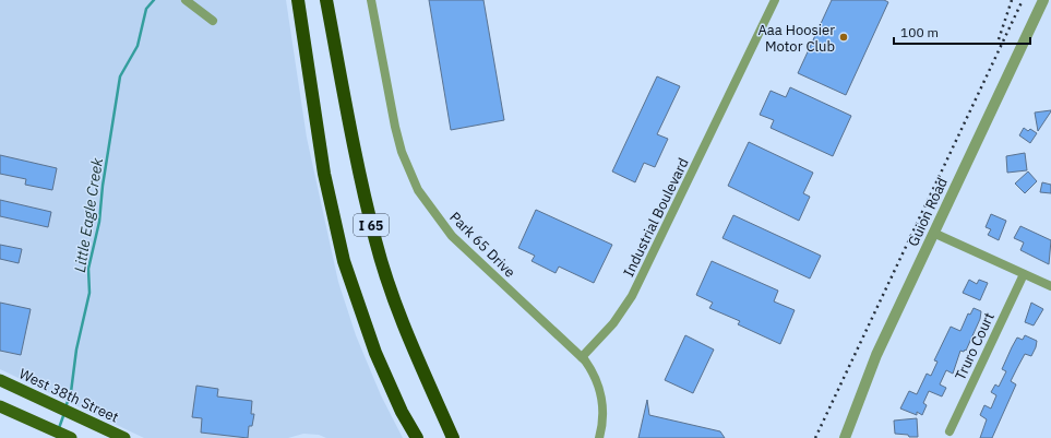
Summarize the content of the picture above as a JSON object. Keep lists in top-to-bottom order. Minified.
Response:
{"streets":{"highway":["I 65"],"main road":["West 38th Street"],"street":["Guion Road","Industrial Boulevard","Park 65 Drive","Truro Court"]},"crossings":[["Industrial Boulevard","Park 65 Drive"]],"water":["Little Eagle Creek"],"places":["Aaa Hoosier Motor Club"],"scale_bar":"100 m"}
